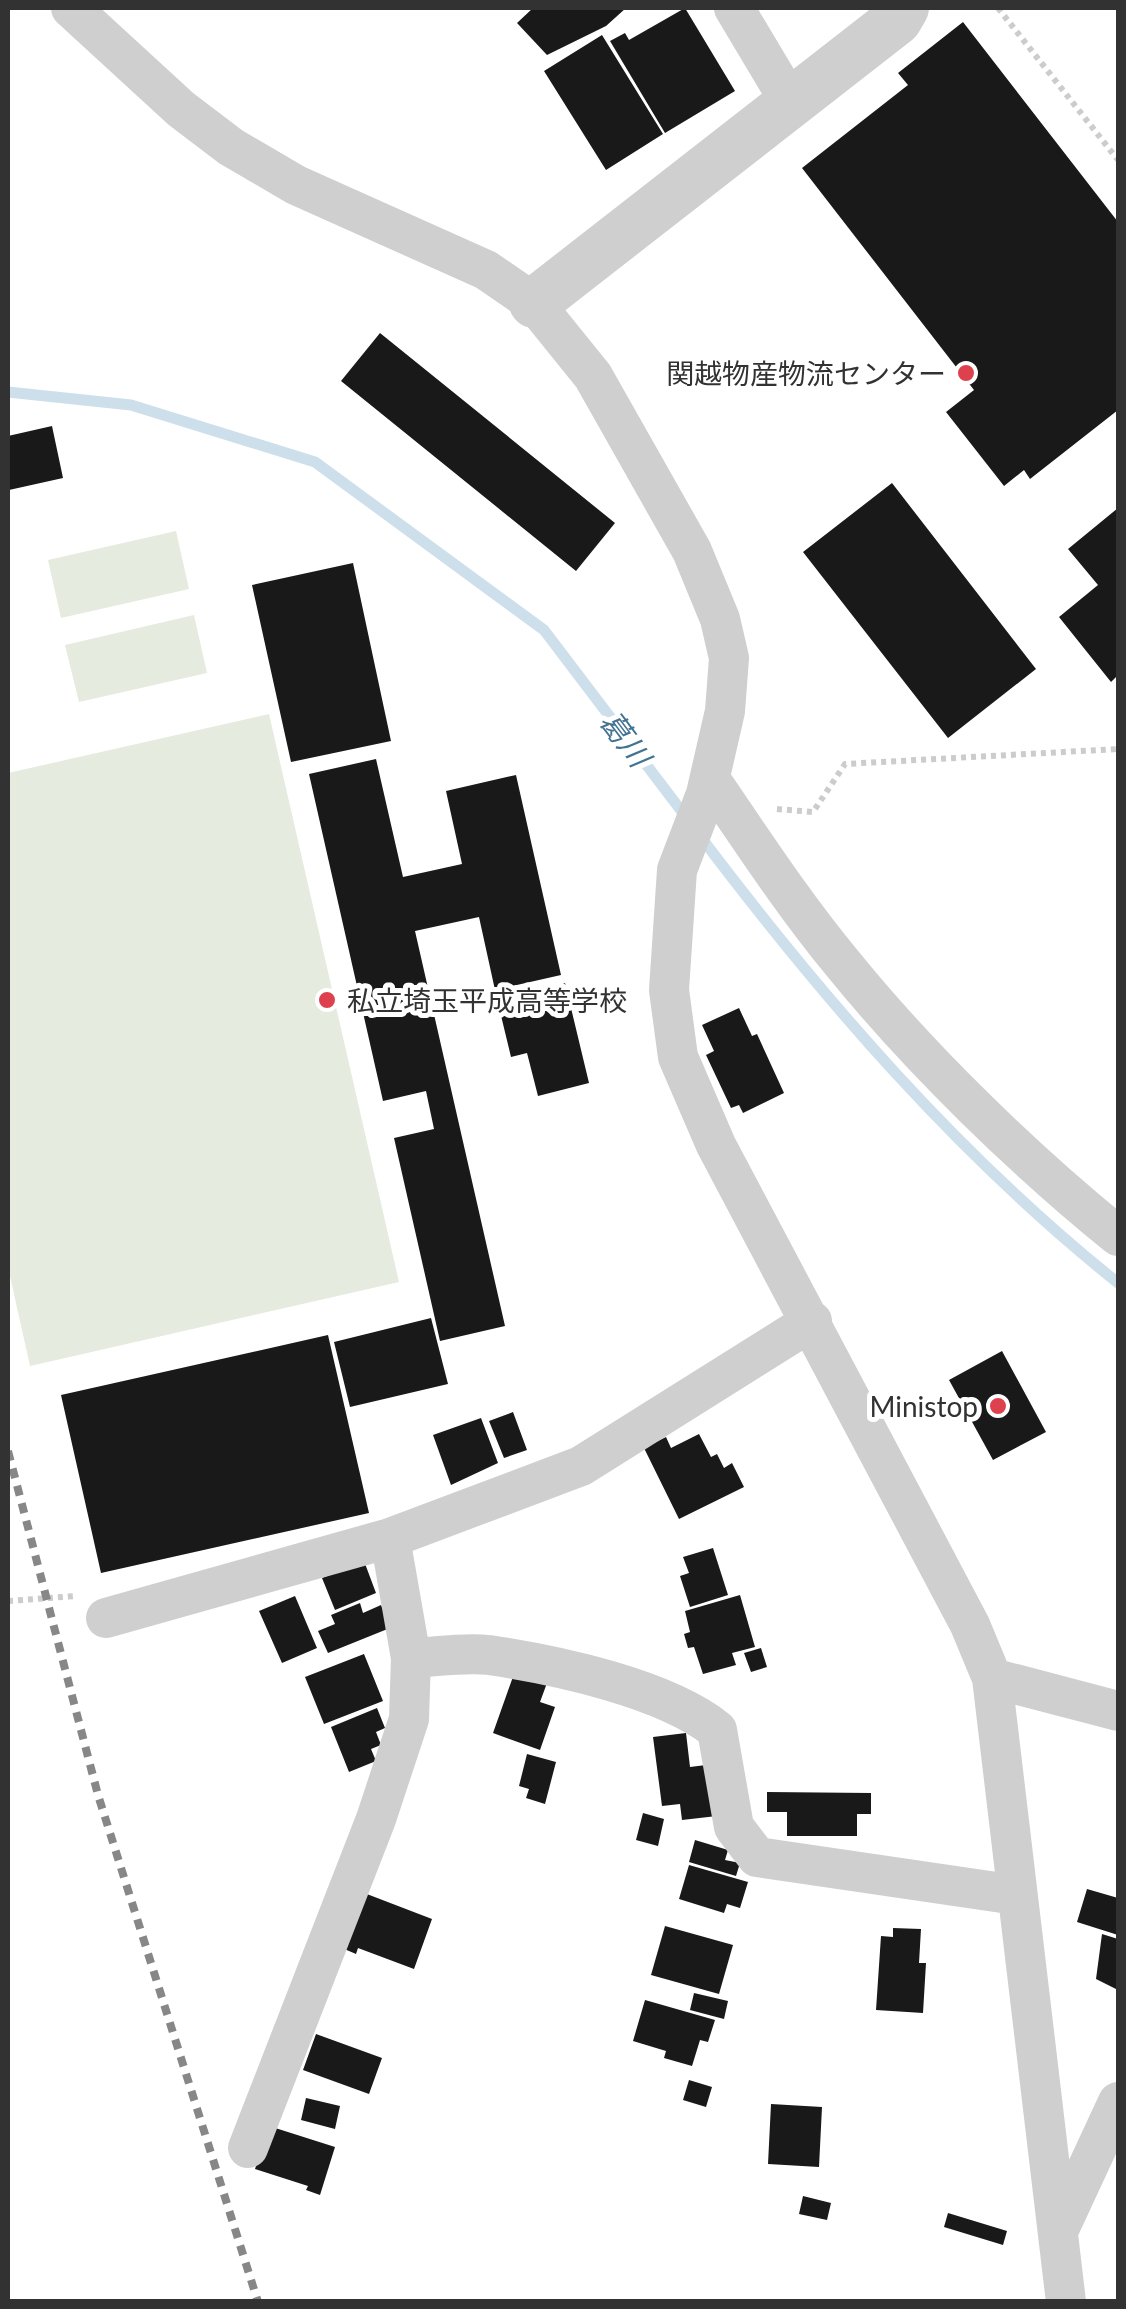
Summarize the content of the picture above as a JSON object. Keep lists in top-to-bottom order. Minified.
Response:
{"water":["葛川"],"places":["関越物産物流センター","私立埼玉平成高等学校","Ministop"]}
